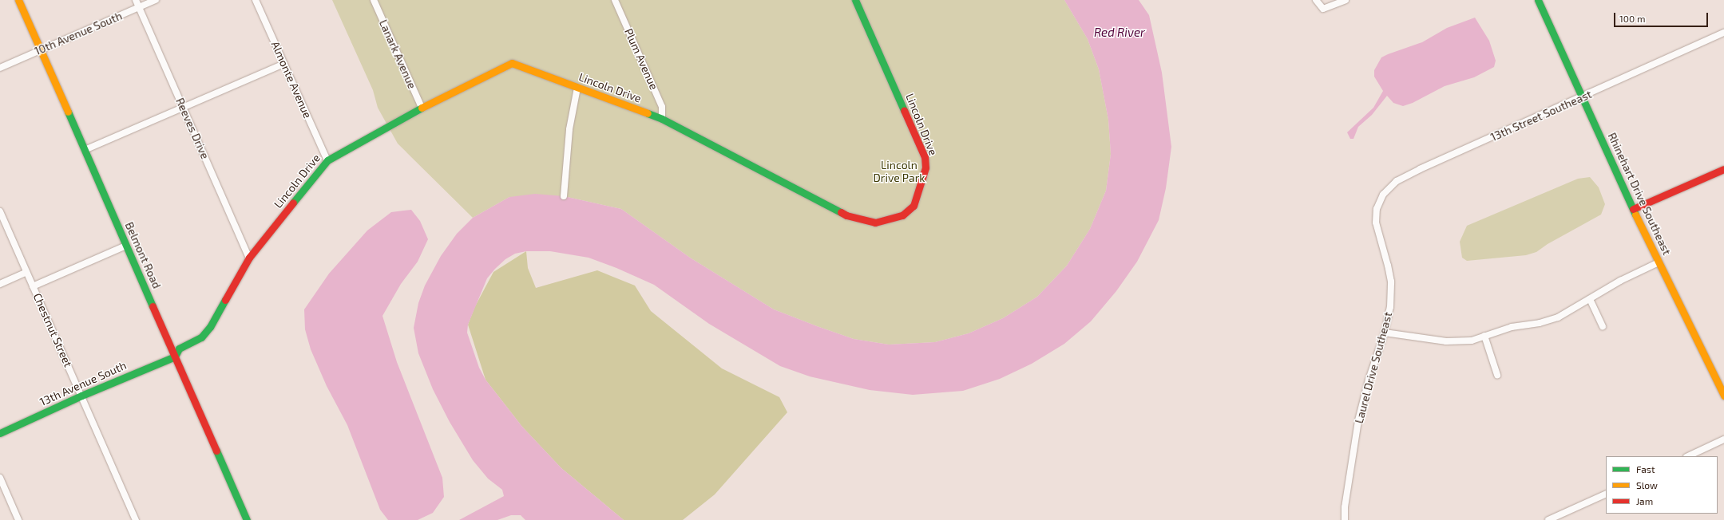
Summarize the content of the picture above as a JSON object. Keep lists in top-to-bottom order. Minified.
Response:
{"streets":{"street":["10th Avenue South","Lanark Avenue","Plum Avenue","Almonte Avenue","Lincoln Drive","13th Street Southeast","Reeves Drive","Rhinehart Drive Southeast","Belmont Road","Chestnut Street","Laurel Drive Southeast","13th Avenue South"]},"crossings":[["10th Avenue South","Reeves Drive"],["10th Avenue South","Belmont Road"],["Lanark Avenue","Lincoln Drive"],["Plum Avenue","Lincoln Drive"],["Almonte Avenue","Lincoln Drive"],["Lincoln Drive","Reeves Drive"],["Lincoln Drive","Belmont Road"],["Lincoln Drive","13th Avenue South"],["13th Street Southeast","Rhinehart Drive Southeast"],["13th Street Southeast","Laurel Drive Southeast"],["Belmont Road","13th Avenue South"],["Chestnut Street","13th Avenue South"]],"water":["Red River"],"parks":["Lincoln Drive Park"],"legend":["Fast","Slow","Jam"],"scale_bar":"100 m"}
